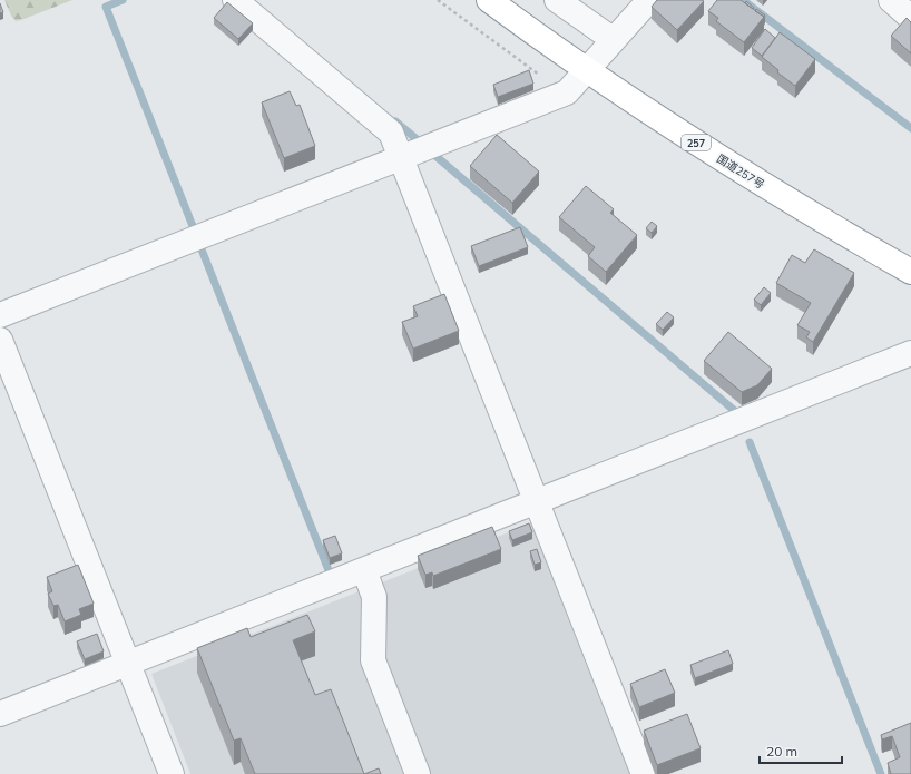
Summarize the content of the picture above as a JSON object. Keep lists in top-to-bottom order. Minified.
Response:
{"streets":{"highway":["257","国道257号"]},"scale_bar":"20 m"}
